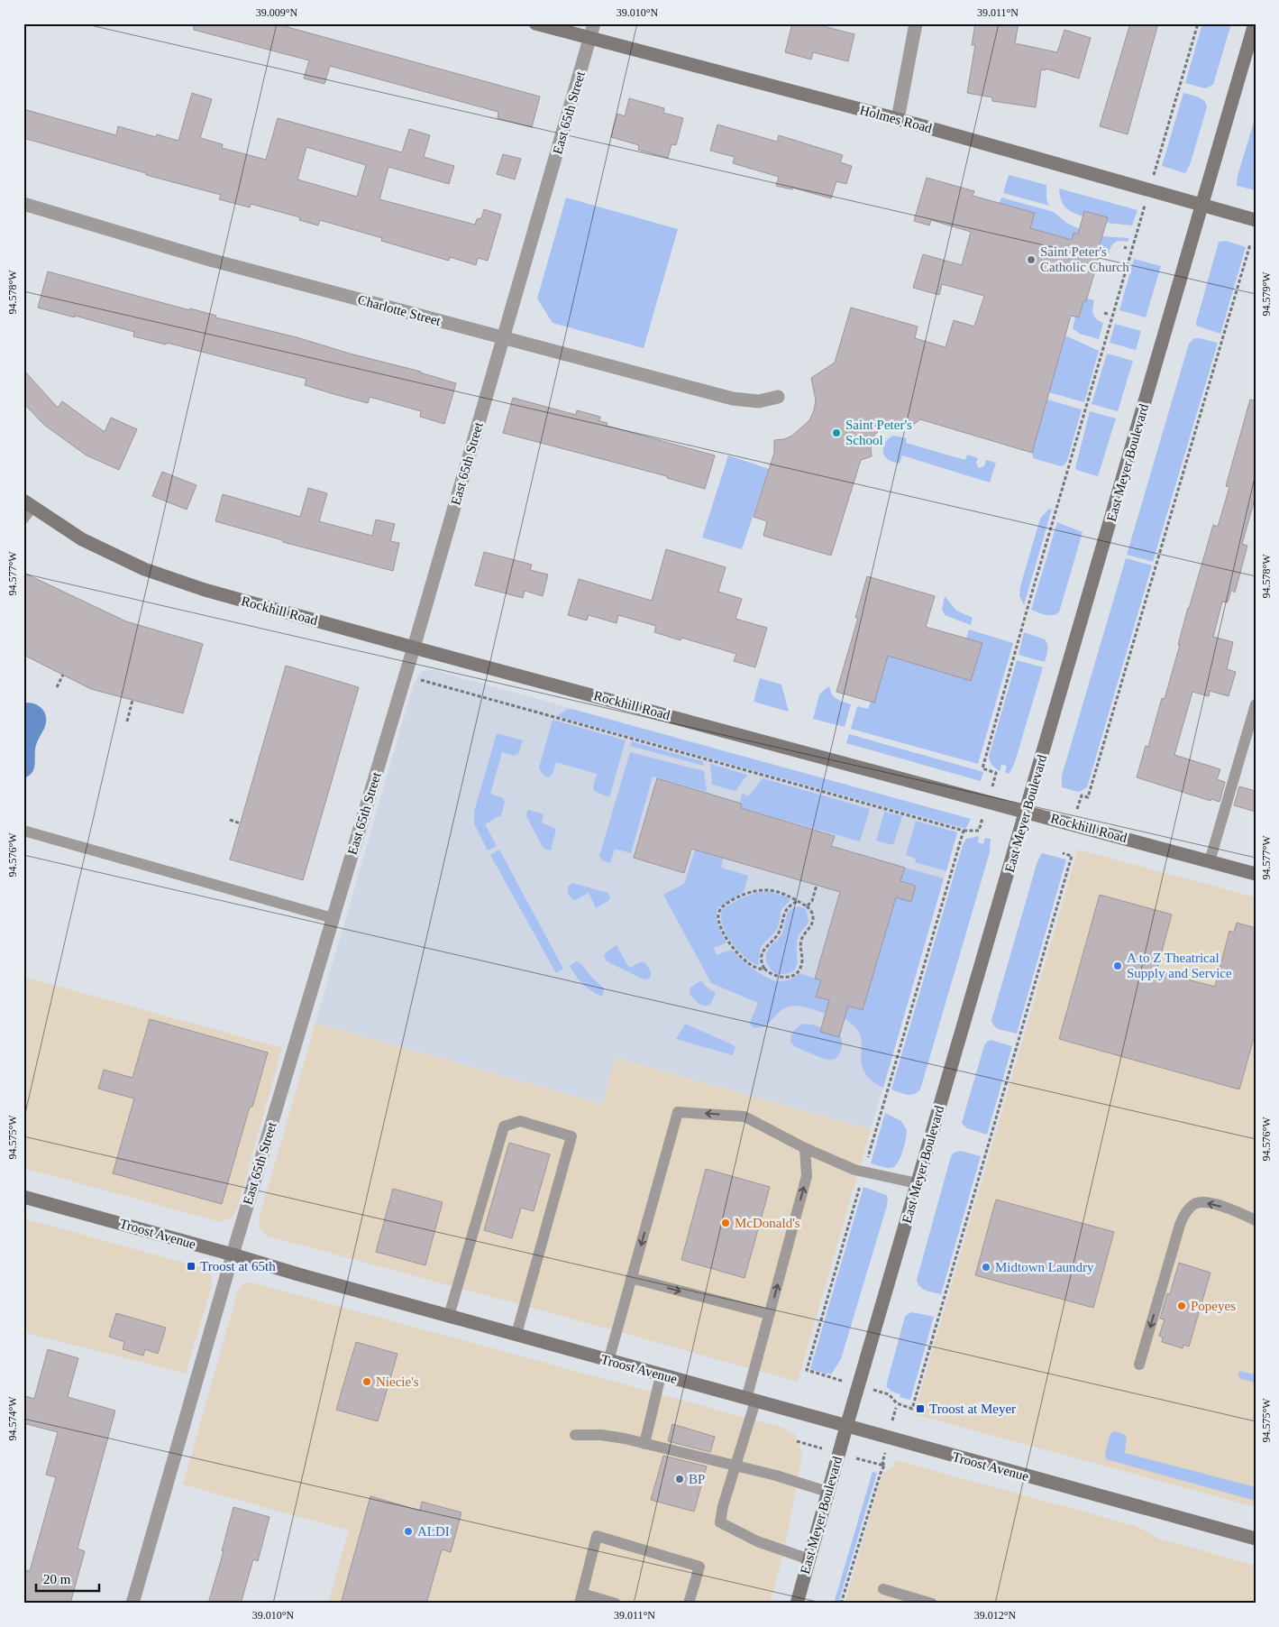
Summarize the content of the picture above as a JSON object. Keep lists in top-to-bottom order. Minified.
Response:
{"streets":{"main road":["Holmes Road","East Meyer Boulevard","Rockhill Road","Troost Avenue"],"street":["East 65th Street","Charlotte Street"]},"crossings":[["East 65th Street","Holmes Road"],["East 65th Street","Charlotte Street"],["East 65th Street","Rockhill Road"],["East 65th Street","Troost Avenue"],["Holmes Road","East Meyer Boulevard"],["East Meyer Boulevard","Rockhill Road"],["East Meyer Boulevard","Troost Avenue"]],"places":{"other":["Saint Peter's Catholic Church","Saint Peter's School","A to Z Theatrical Supply and Service","McDonald's","Midtown Laundry","Popeyes","Niecie's","BP","ALDI"],"transit":["Troost at 65th","Troost at Meyer"]},"scale_bar":"20 m","coordinates":["39.009°N","39.010°N","39.011°N","94.578°W","94.579°W","94.577°W","94.576°W","94.575°W","94.574°W","39.012°N"]}
